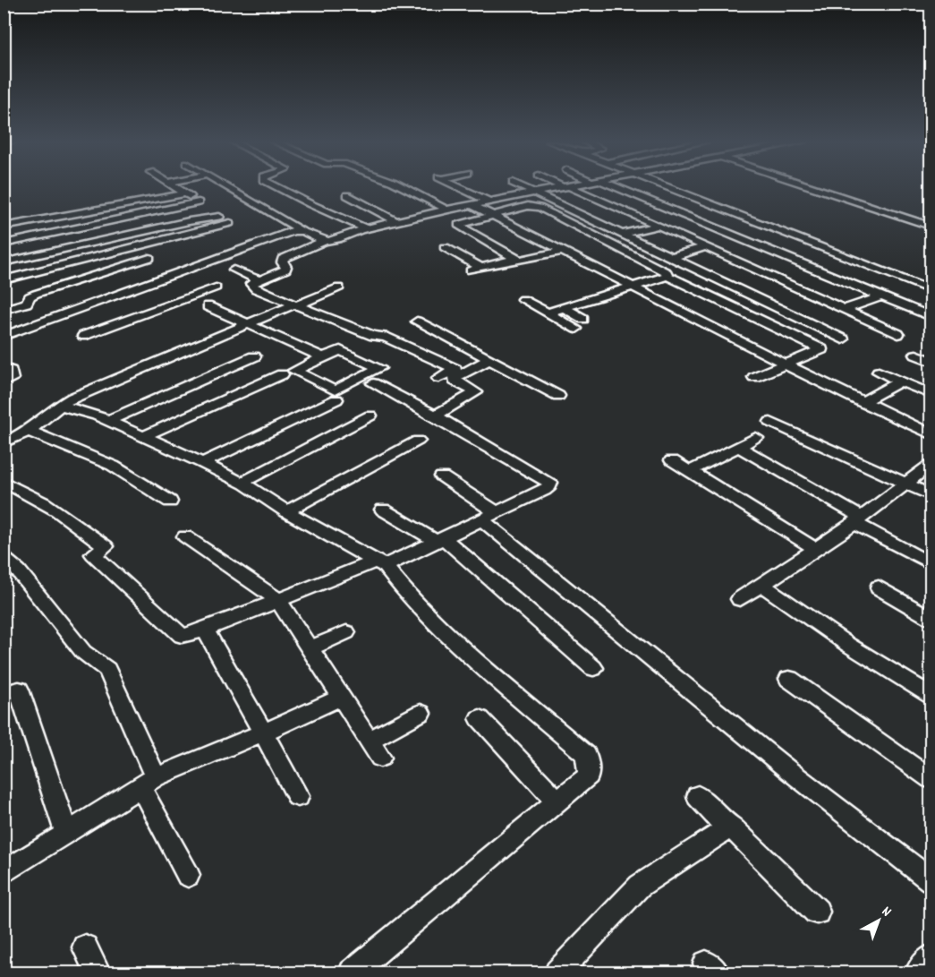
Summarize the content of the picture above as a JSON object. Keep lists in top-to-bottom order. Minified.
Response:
{"north":"top right"}
